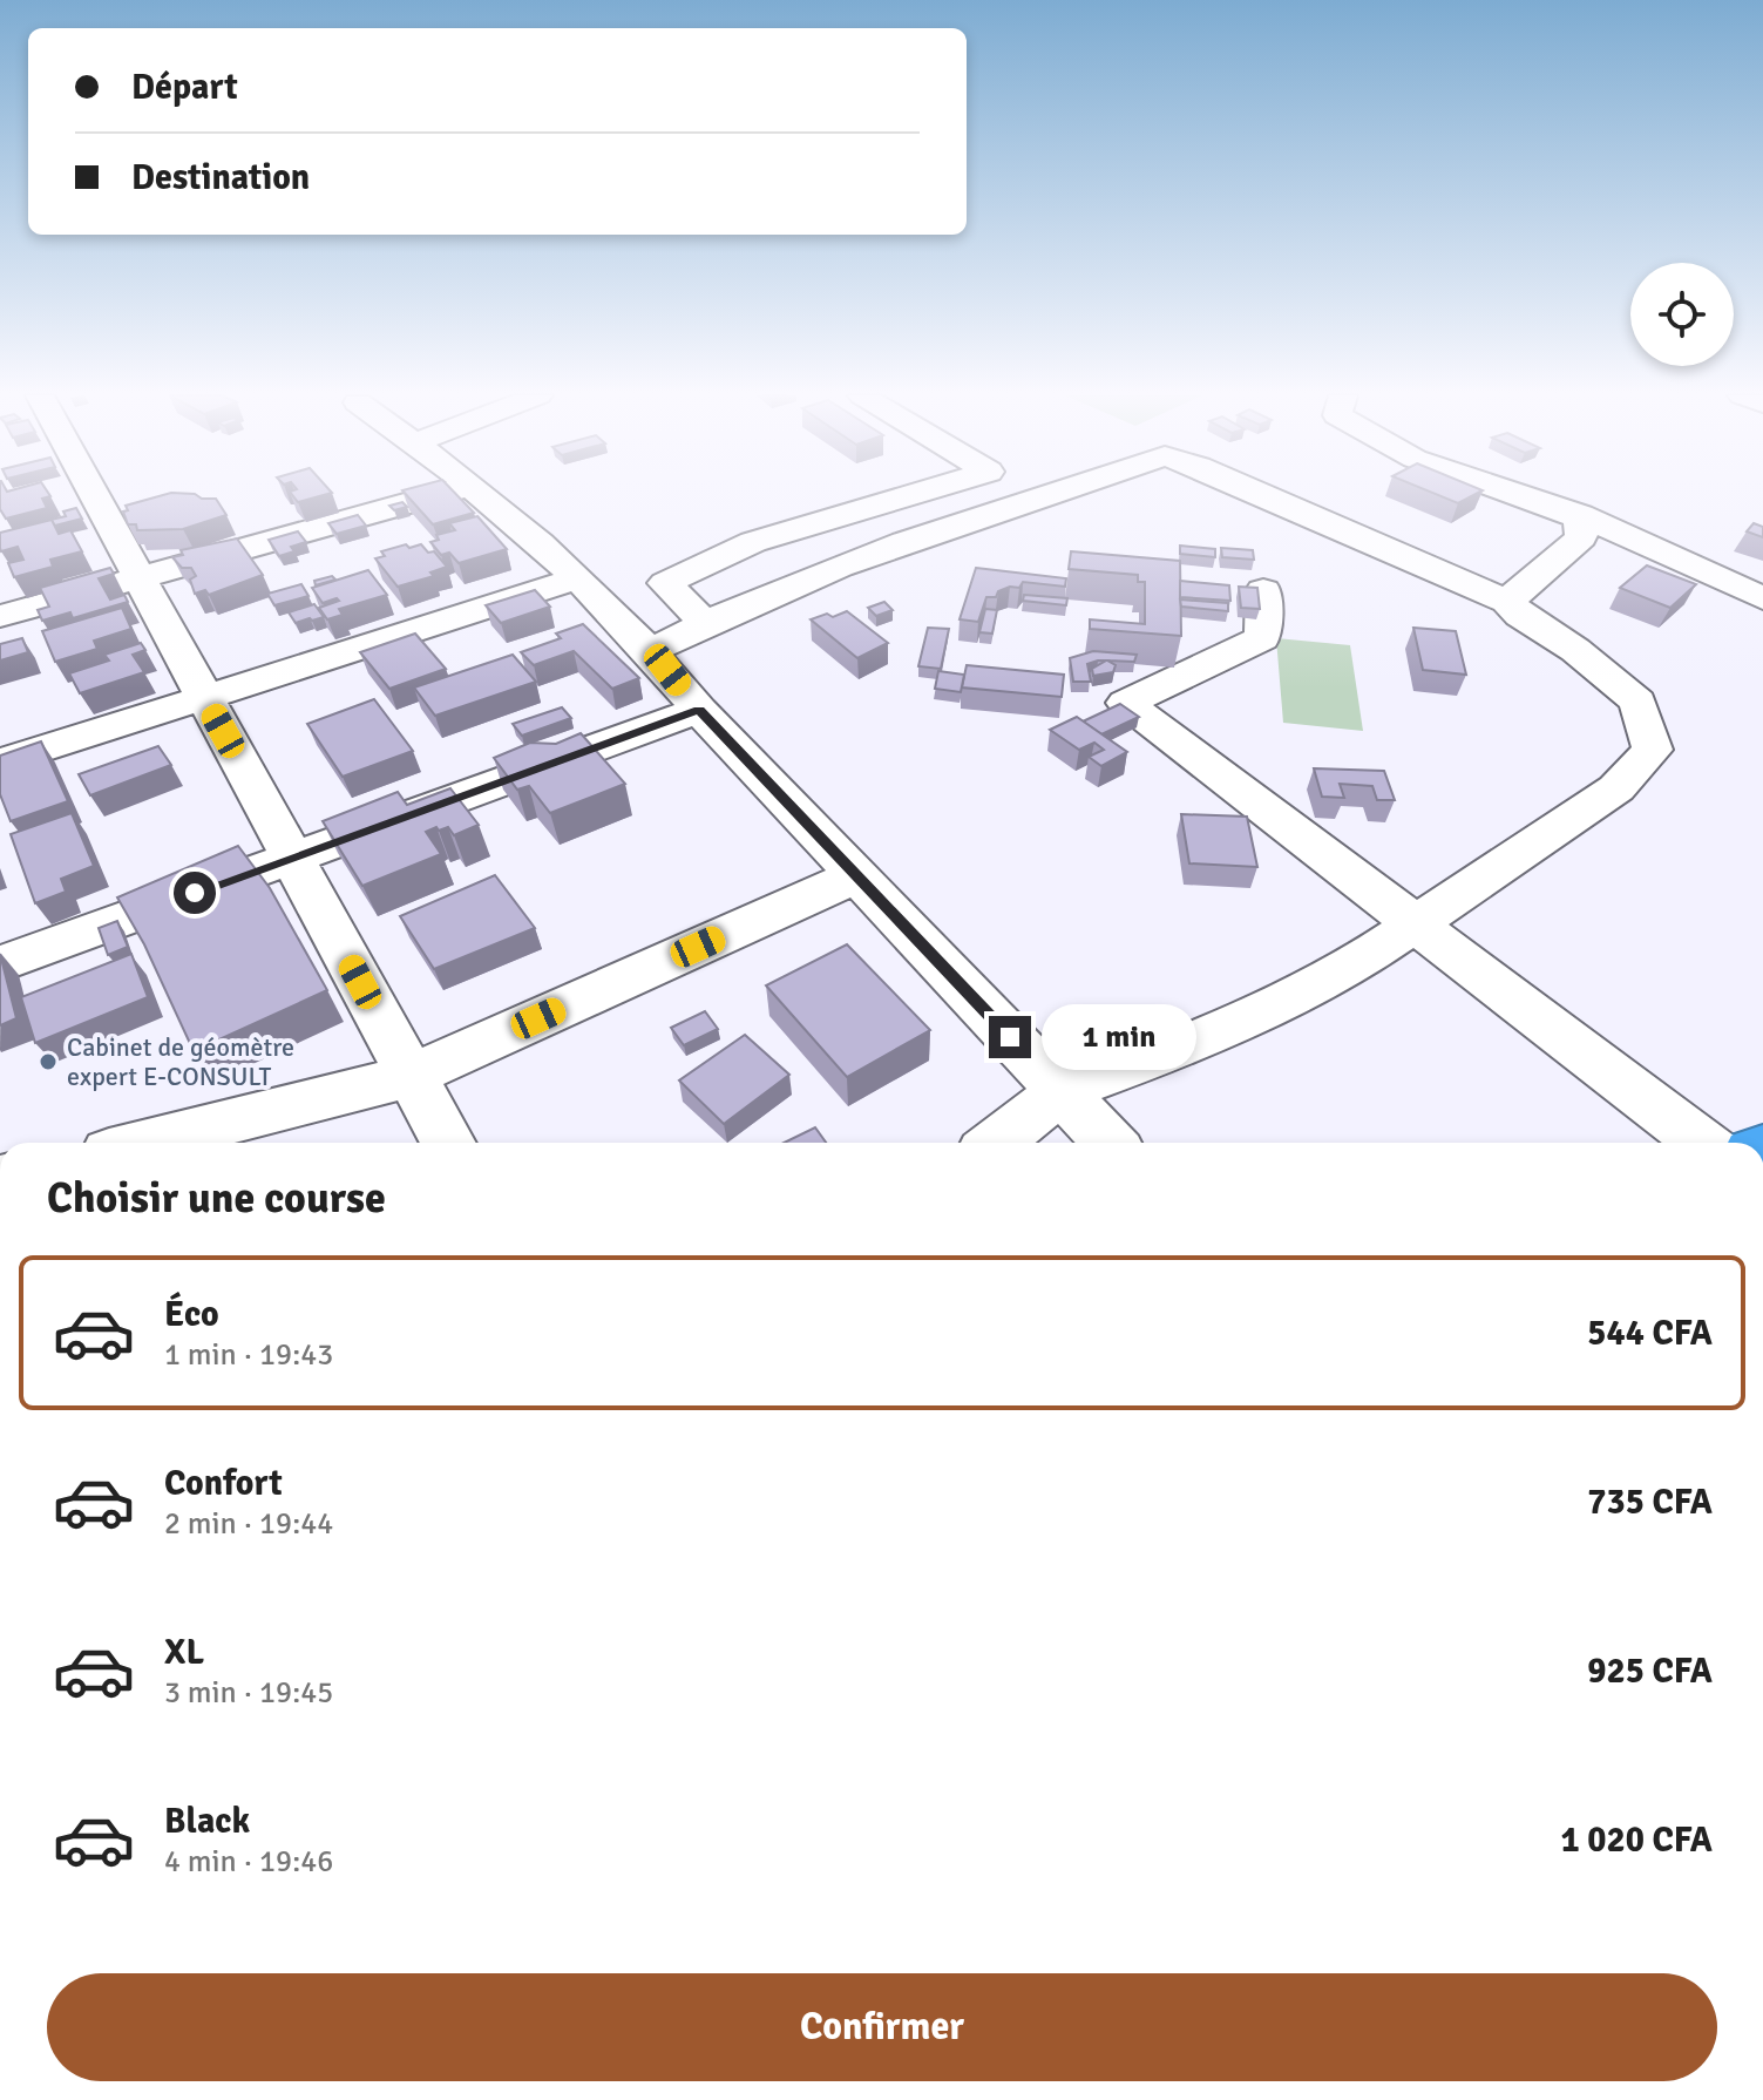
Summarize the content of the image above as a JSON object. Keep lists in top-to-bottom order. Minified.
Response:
{"places":["Cabinet de géomètre expert E-CONSULT"],"page":{"banner":["Départ","Destination"],"bubble":"1 min","heading":"Choisir une course","list":[{"name":"Éco","note":"1 min · 19:43","value":"544 CFA"},{"name":"Confort","note":"2 min · 19:44","value":"735 CFA"},{"name":"XL","note":"3 min · 19:45","value":"925 CFA"},{"name":"Black","note":"4 min · 19:46","value":"1 020 CFA"}],"buttons":"Confirmer"}}
